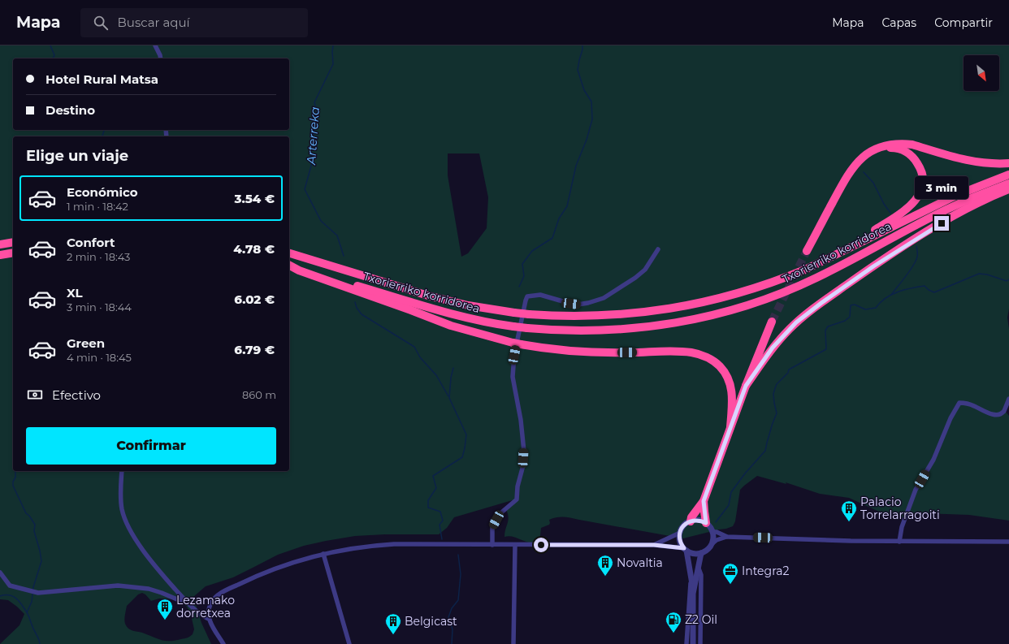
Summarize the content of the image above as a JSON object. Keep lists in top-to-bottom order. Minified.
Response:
{"streets":{"highway":["Txorierriko korridorea"]},"water":["Arterreka"],"places":{"building":["Palacio Torrelarragoiti","Novaltia","Lezamako dorretxea","Belgicast"],"office":["Integra2"],"fuel station":["Z2 Oil"]},"north":"bottom right","page":{"header":"Mapa","search":"Buscar aquí","nav":["Mapa","Capas","Compartir"],"banner":["Hotel Rural Matsa","Destino"],"heading":"Elige un viaje","list":[{"name":"Económico","note":"1 min · 18:42","value":"3.54 €"},{"name":"Confort","note":"2 min · 18:43","value":"4.78 €"},{"name":"XL","note":"3 min · 18:44","value":"6.02 €"},{"name":"Green","note":"4 min · 18:45","value":"6.79 €"}],"bubble":"3 min","pay":["Efectivo","860 m"],"buttons":"Confirmar"}}
